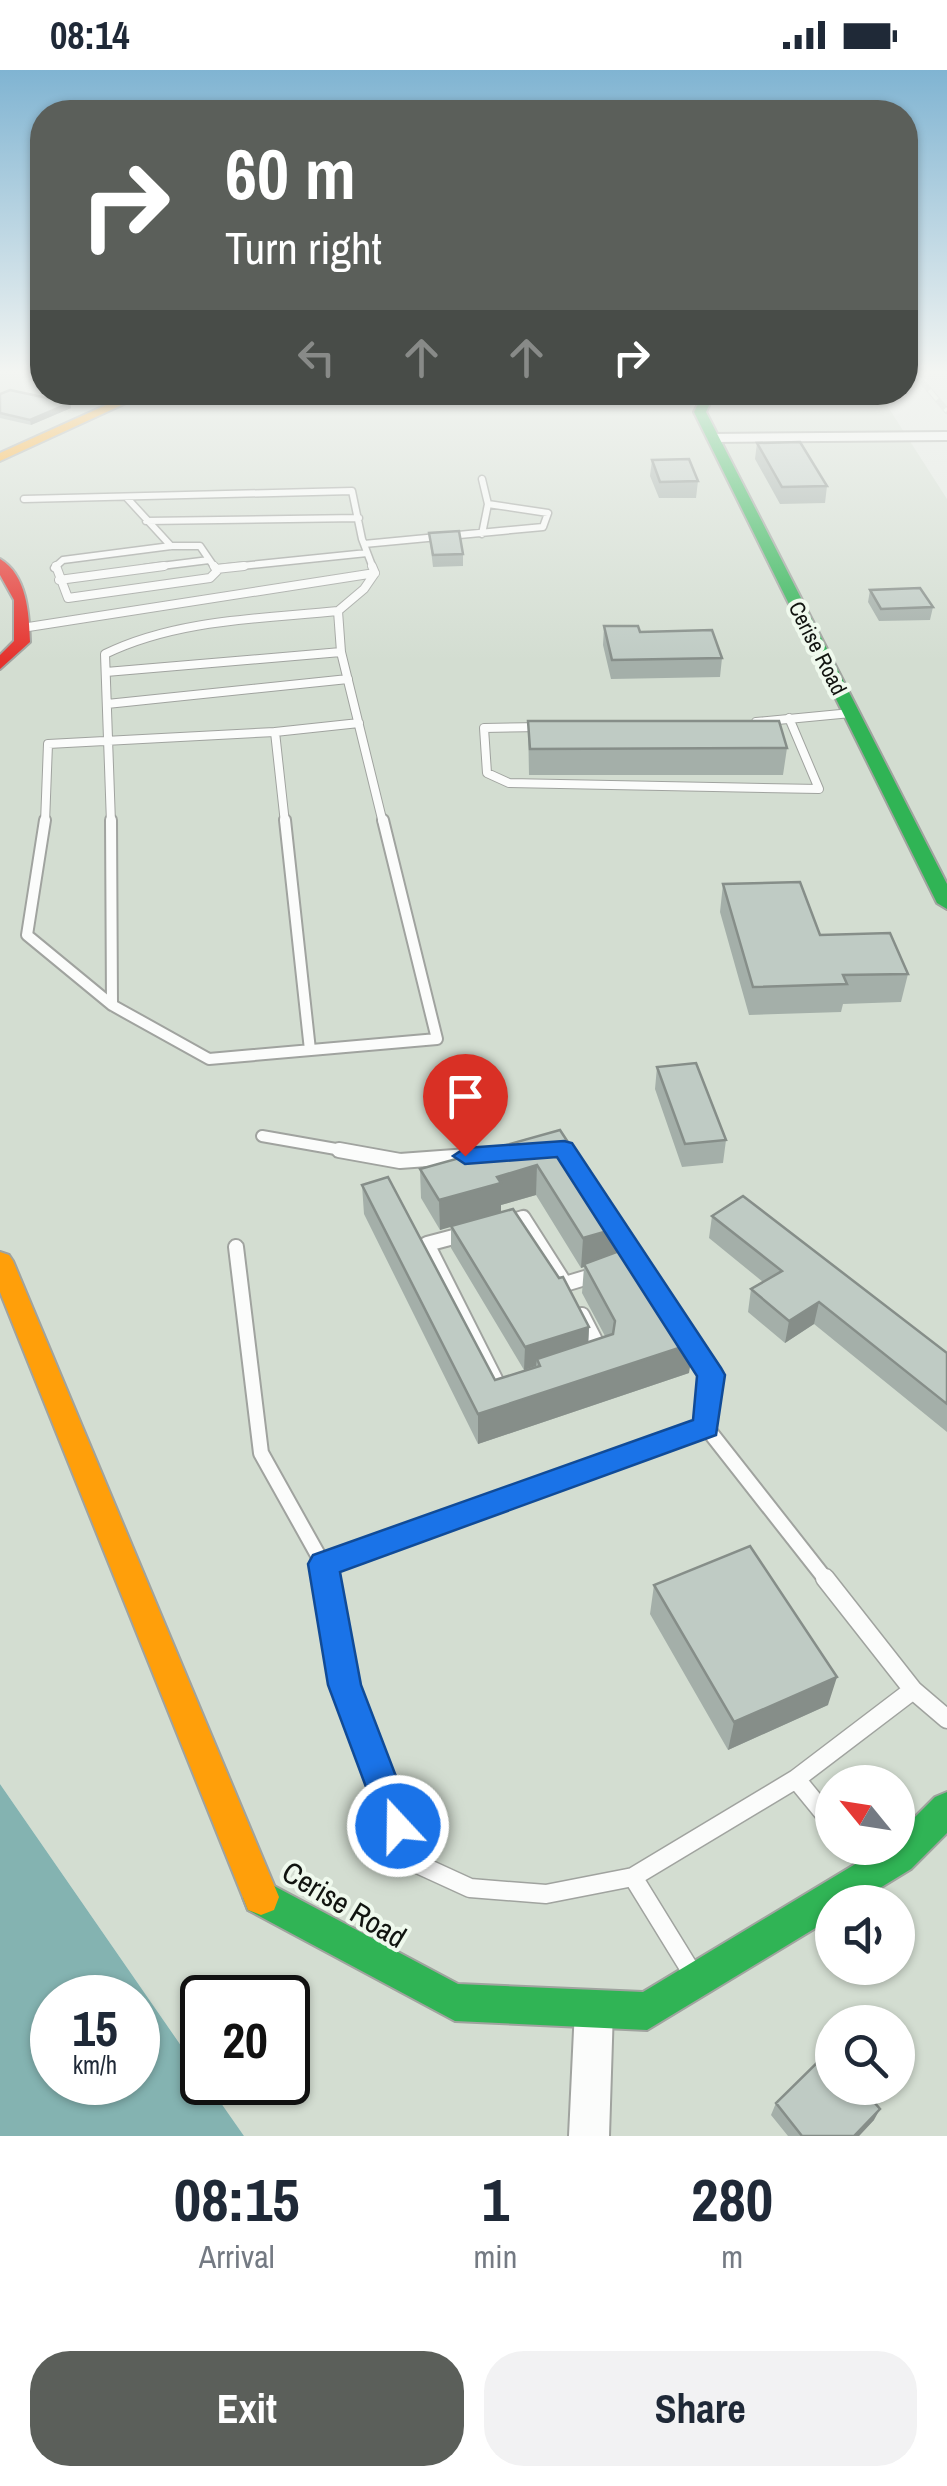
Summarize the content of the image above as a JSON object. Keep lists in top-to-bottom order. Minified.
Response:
{"streets":{"street":["Cerise Road"]},"north":"top left","page":{"status":"08:14","turn":["60 m","Turn right"],"speed":"15 km/h","limit":"20","eta":["08:15","Arrival","1","min","280","m"],"buttons":["Exit","Share"]}}
